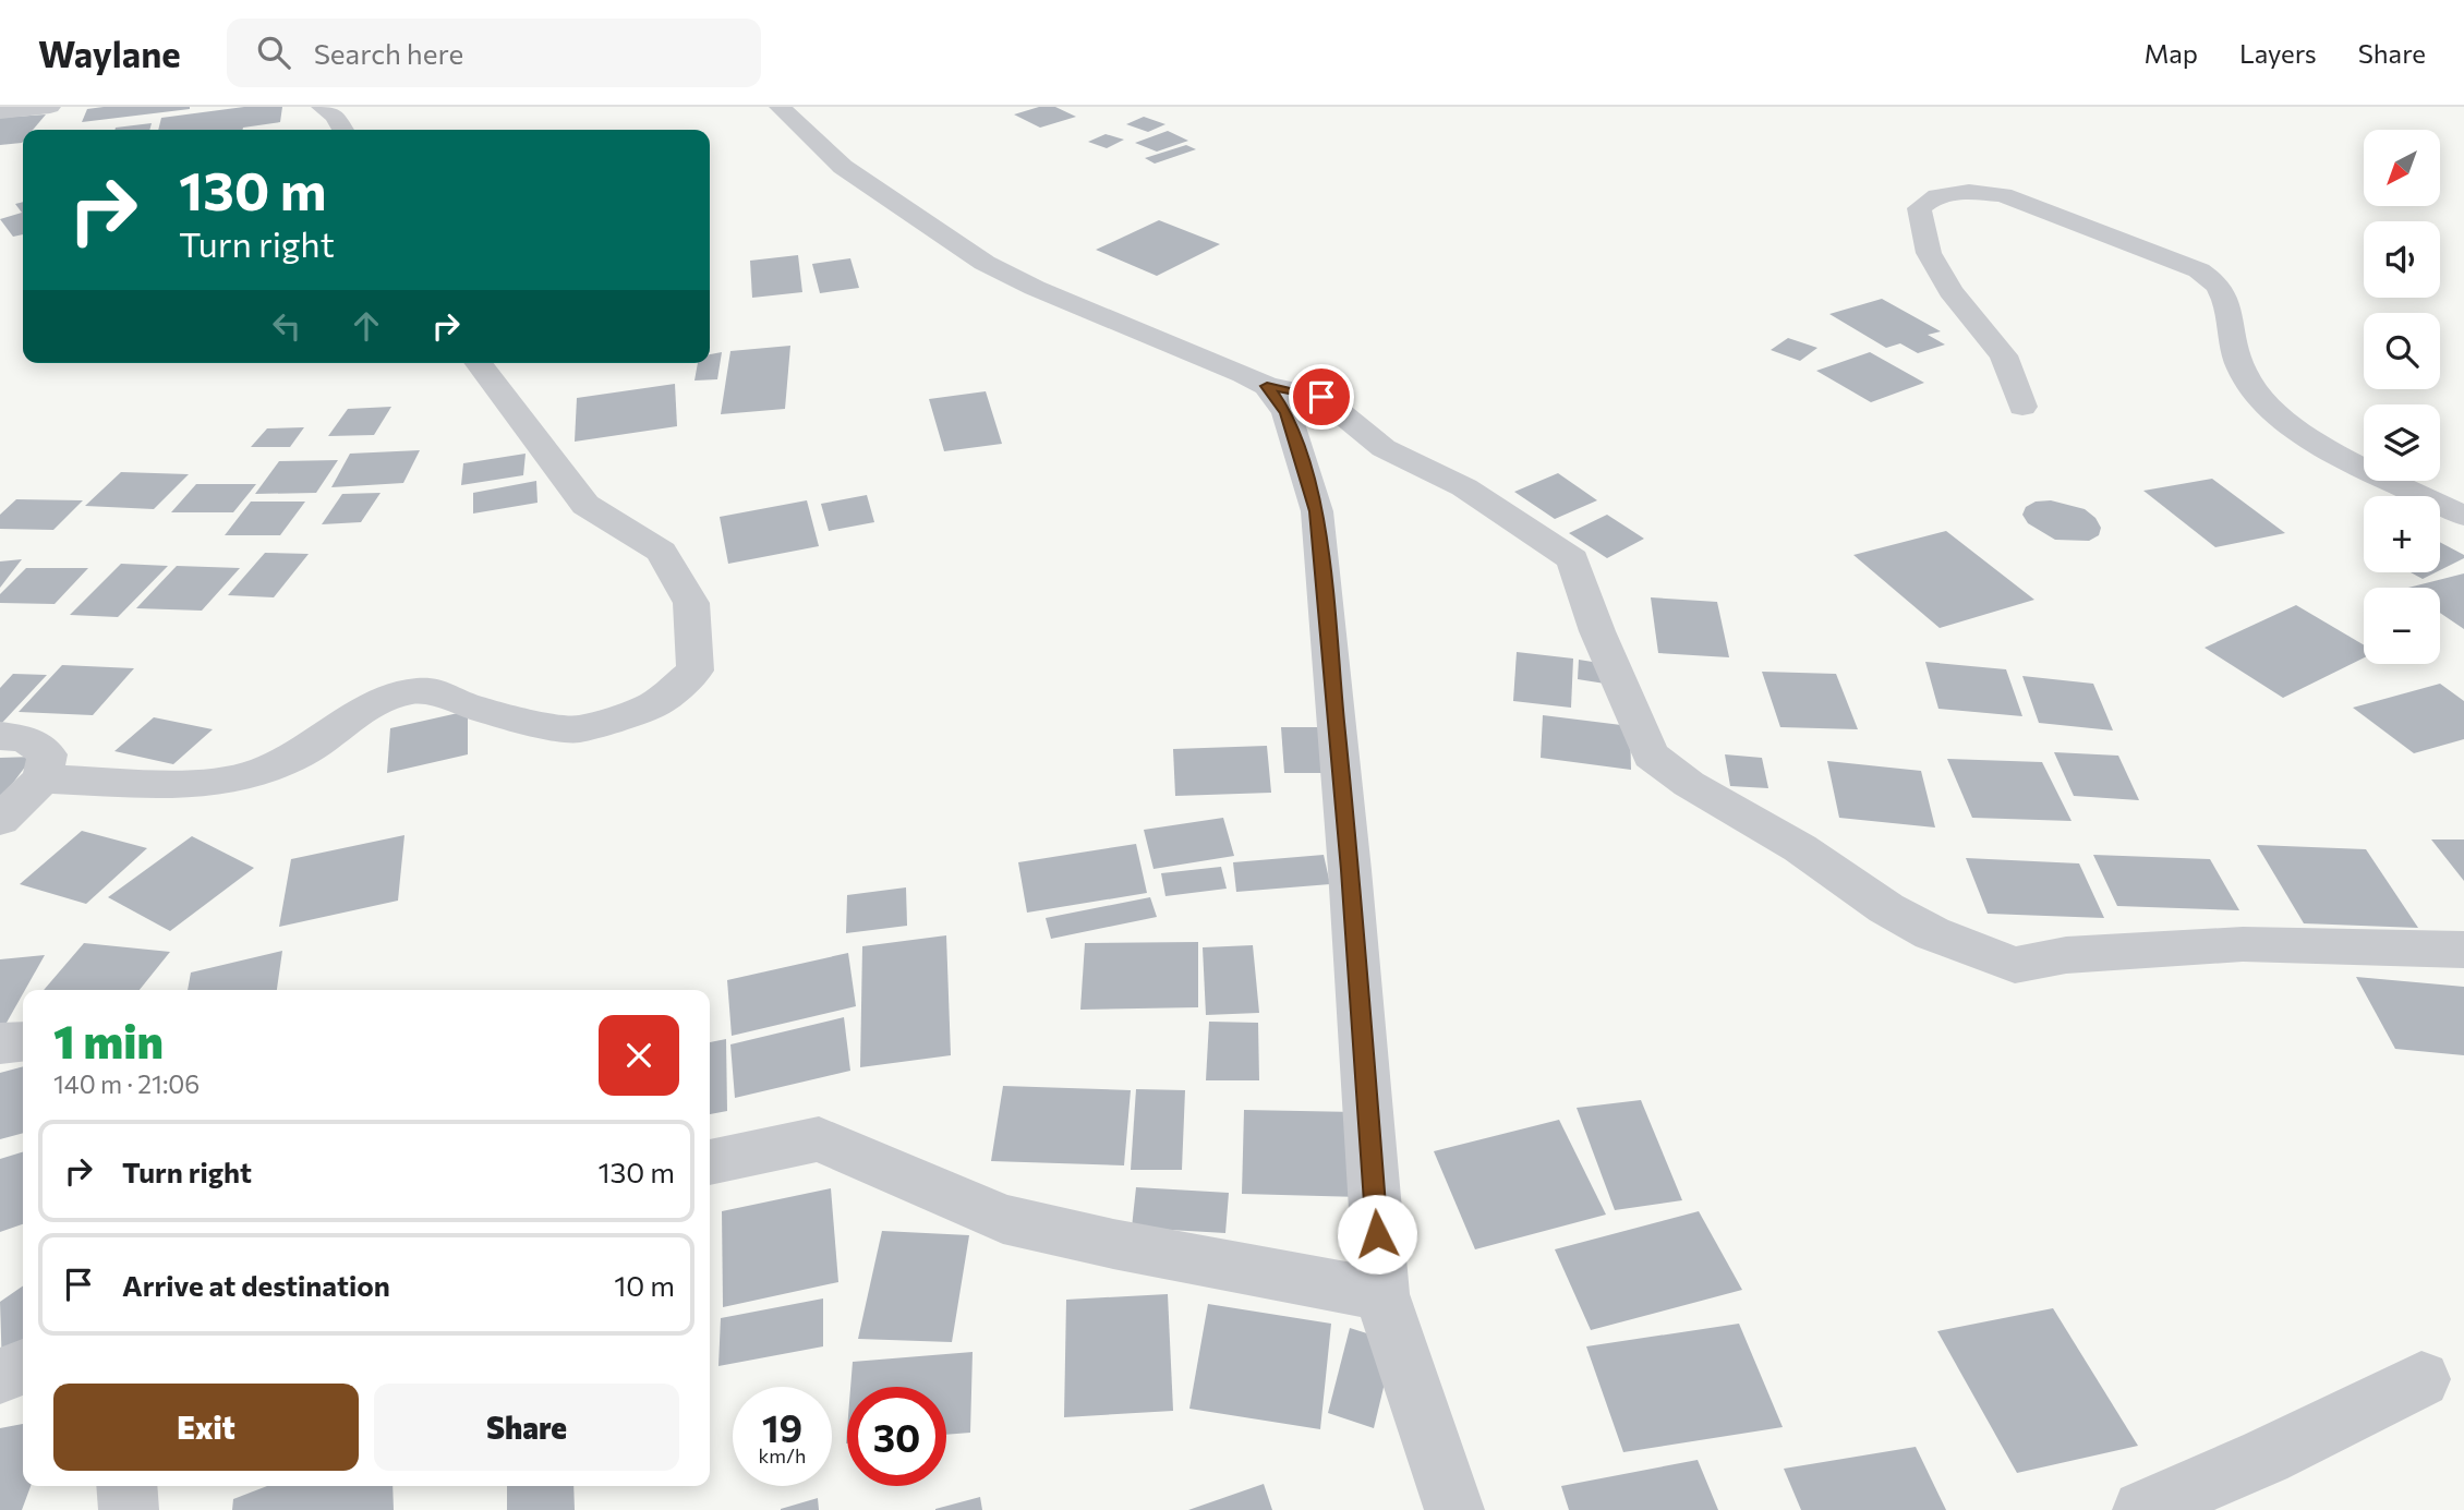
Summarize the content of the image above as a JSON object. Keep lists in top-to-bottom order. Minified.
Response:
{"north":"bottom left","page":{"header":"Waylane","search":"Search here","nav":["Map","Layers","Share"],"map_buttons":["+","−"],"turn":["130 m","Turn right"],"heading":["1 min","140 m · 21:06"],"list":[{"name":"Turn right","value":"130 m"},{"name":"Arrive at destination","value":"10 m"}],"buttons":["Exit","Share"],"speed":"19 km/h","limit":"30"}}
